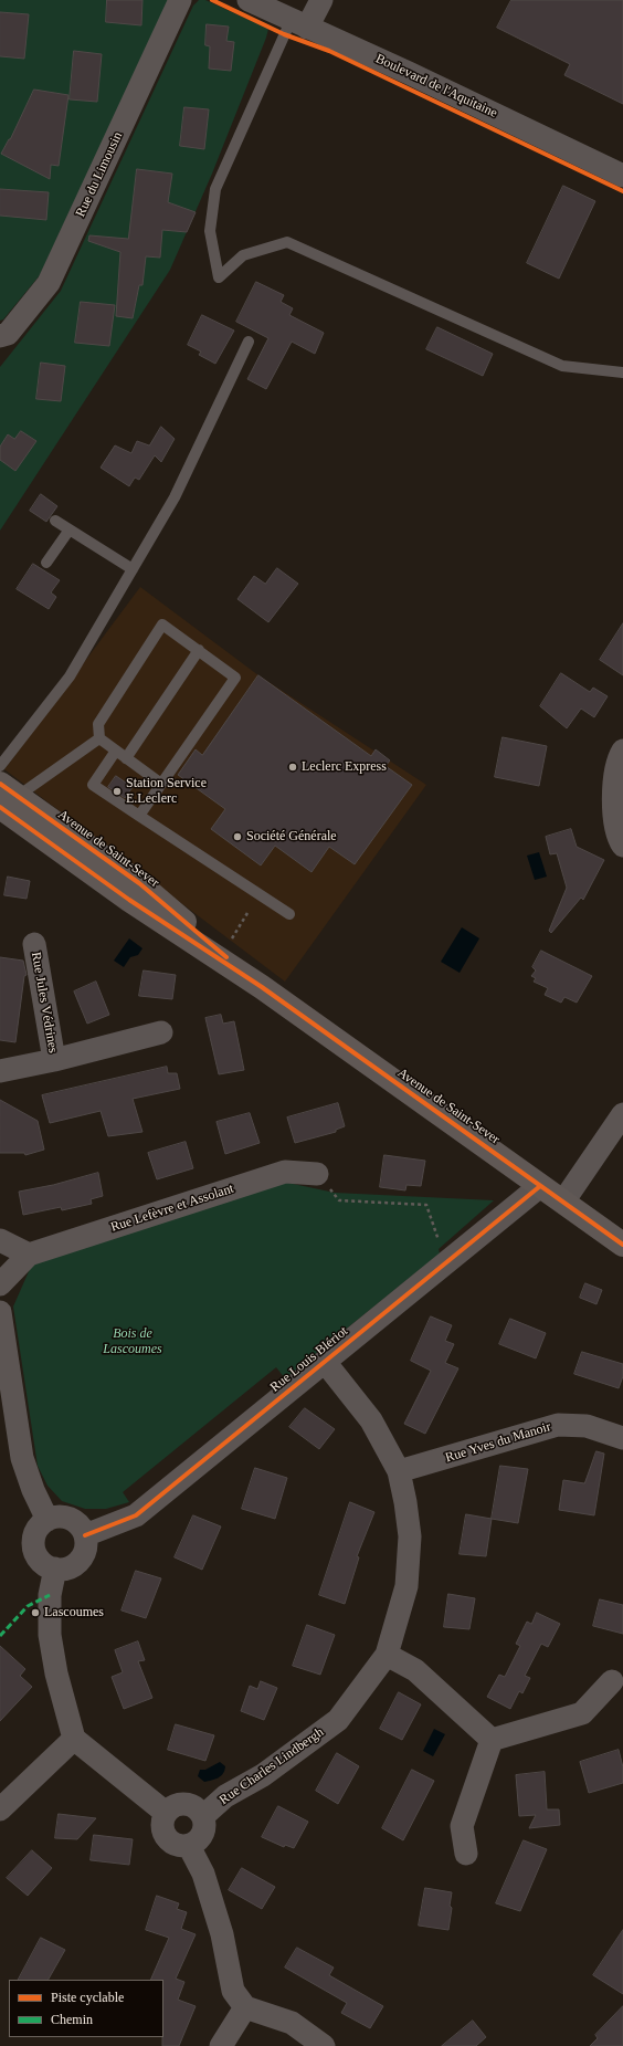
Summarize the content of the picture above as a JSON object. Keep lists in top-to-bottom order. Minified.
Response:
{"streets":{"main road":["Avenue de Saint-Sever"],"street":["Boulevard de l'Aquitaine","Rue du Limousin","Rue Jules Védrines","Rue Lefèvre et Assolant","Rue Louis Blériot","Rue Yves du Manoir","Rue Charles Lindbergh"]},"crossings":[["Avenue de Saint-Sever","Rue Louis Blériot"],["Rue Louis Blériot","Rue Charles Lindbergh"],["Rue Yves du Manoir","Rue Charles Lindbergh"]],"parks":["Bois de Lascoumes"],"places":["Leclerc Express","Station Service E.Leclerc","Société Générale","Lascoumes"],"legend":["Piste cyclable","Chemin"]}
